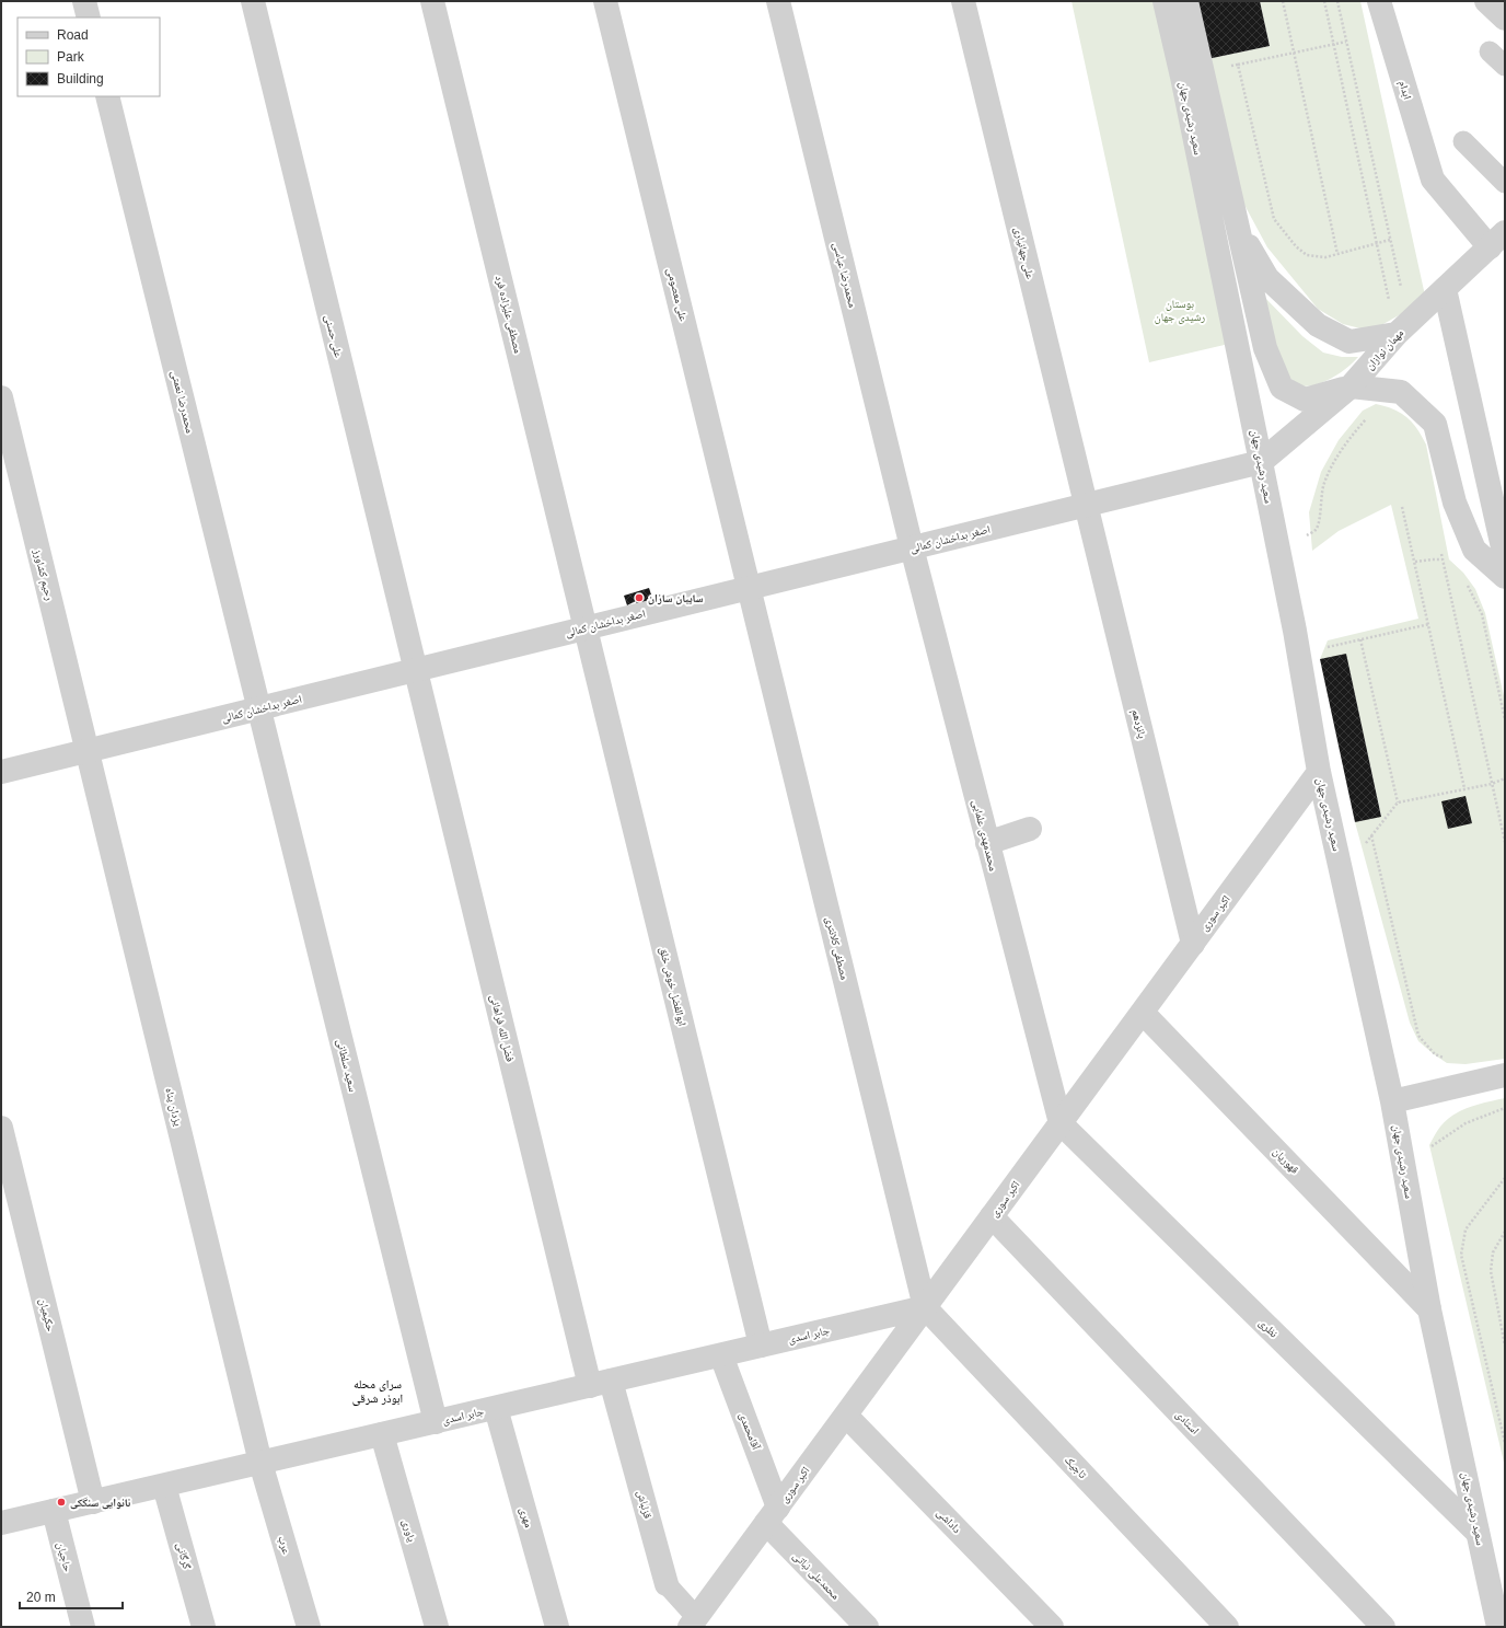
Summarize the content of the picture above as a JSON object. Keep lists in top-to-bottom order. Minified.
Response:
{"streets":{"street":["ابدام","سعید رشیدی جهان","علی جهانیاری","محمدرضا عباسی","علی معصومی","مصطفی علیزاده فرد","علی حسنی","مهمان نوازان","محمدرضا نعمتی","اصغر بداخشان کمالی","رحیم کشاورز","پانزدهم","محمدمهدی علمایی","اکبر سوری","مصطفی کلانتری","ابوالفضل خوش خلق","فضل الله فراهانی","سعید سلطانی","یزدان پناه","قهوریان","حکیمیان","نظری","جابر اسدی","استادی","آقامحمدی","تاجیک","قزلباش","مهری","داداشی","یاوری","عرب","گرگانی","حاجیان","محمدعلی نباتی"]},"crossings":[["ابدام","مهمان نوازان"],["سعید رشیدی جهان","مهمان نوازان"],["سعید رشیدی جهان","اصغر بداخشان کمالی"],["سعید رشیدی جهان","اکبر سوری"],["سعید رشیدی جهان","قهوریان"],["سعید رشیدی جهان","نظری"],["علی جهانیاری","اصغر بداخشان کمالی"],["علی جهانیاری","پانزدهم"],["محمدرضا عباسی","اصغر بداخشان کمالی"],["محمدرضا عباسی","محمدمهدی علمایی"],["علی معصومی","اصغر بداخشان کمالی"],["علی معصومی","مصطفی کلانتری"],["مصطفی علیزاده فرد","اصغر بداخشان کمالی"],["مصطفی علیزاده فرد","ابوالفضل خوش خلق"],["علی حسنی","اصغر بداخشان کمالی"],["علی حسنی","فضل الله فراهانی"],["مهمان نوازان","اصغر بداخشان کمالی"],["محمدرضا نعمتی","اصغر بداخشان کمالی"],["محمدرضا نعمتی","سعید سلطانی"],["اصغر بداخشان کمالی","رحیم کشاورز"],["اصغر بداخشان کمالی","پانزدهم"],["اصغر بداخشان کمالی","محمدمهدی علمایی"],["اصغر بداخشان کمالی","مصطفی کلانتری"],["اصغر بداخشان کمالی","ابوالفضل خوش خلق"],["اصغر بداخشان کمالی","فضل الله فراهانی"],["اصغر بداخشان کمالی","سعید سلطانی"],["اصغر بداخشان کمالی","یزدان پناه"],["رحیم کشاورز","یزدان پناه"],["پانزدهم","اکبر سوری"],["محمدمهدی علمایی","اکبر سوری"],["محمدمهدی علمایی","نظری"],["اکبر سوری","مصطفی کلانتری"],["اکبر سوری","قهوریان"],["اکبر سوری","نظری"],["اکبر سوری","جابر اسدی"],["اکبر سوری","استادی"],["اکبر سوری","آقامحمدی"],["اکبر سوری","تاجیک"],["اکبر سوری","قزلباش"],["اکبر سوری","داداشی"],["اکبر سوری","محمدعلی نباتی"],["مصطفی کلانتری","جابر اسدی"],["مصطفی کلانتری","تاجیک"],["ابوالفضل خوش خلق","جابر اسدی"],["فضل الله فراهانی","جابر اسدی"],["فضل الله فراهانی","قزلباش"],["سعید سلطانی","جابر اسدی"],["یزدان پناه","جابر اسدی"],["یزدان پناه","عرب"],["حکیمیان","جابر اسدی"],["جابر اسدی","آقامحمدی"],["جابر اسدی","تاجیک"],["جابر اسدی","قزلباش"],["جابر اسدی","مهری"],["جابر اسدی","یاوری"],["جابر اسدی","عرب"],["جابر اسدی","گرگانی"],["جابر اسدی","حاجیان"],["آقامحمدی","محمدعلی نباتی"]],"districts":["سرای محله ابوذر شرقی"],"parks":["بوستان رشیدی جهان"],"places":["سایبان سازان","نانوایی سنگکی"],"legend":["Road","Park","Building"],"scale_bar":"20 m"}
